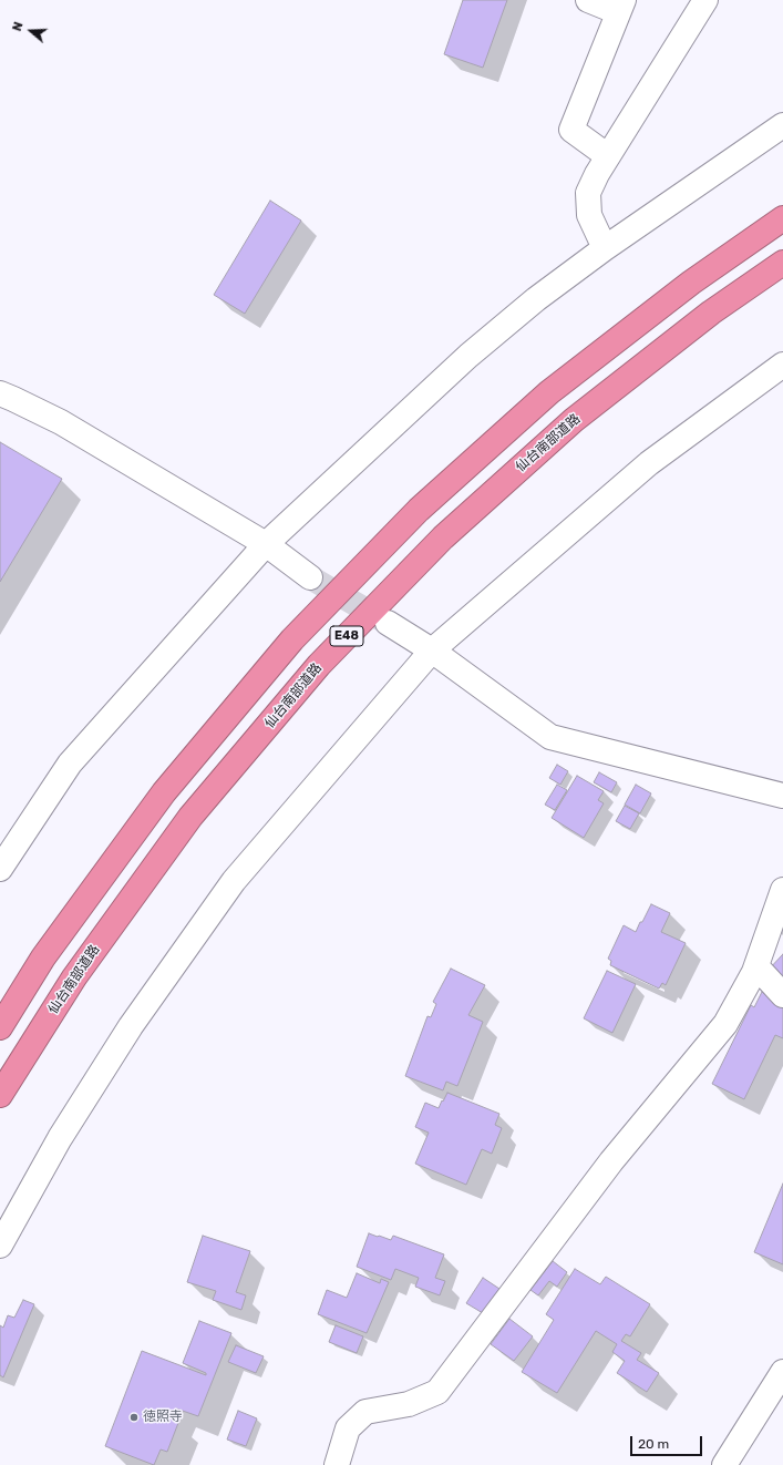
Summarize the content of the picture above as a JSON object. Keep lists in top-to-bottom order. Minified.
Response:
{"streets":{"highway":["仙台南部道路","E48"]},"places":["徳照寺"],"scale_bar":"20 m","north":"left"}
